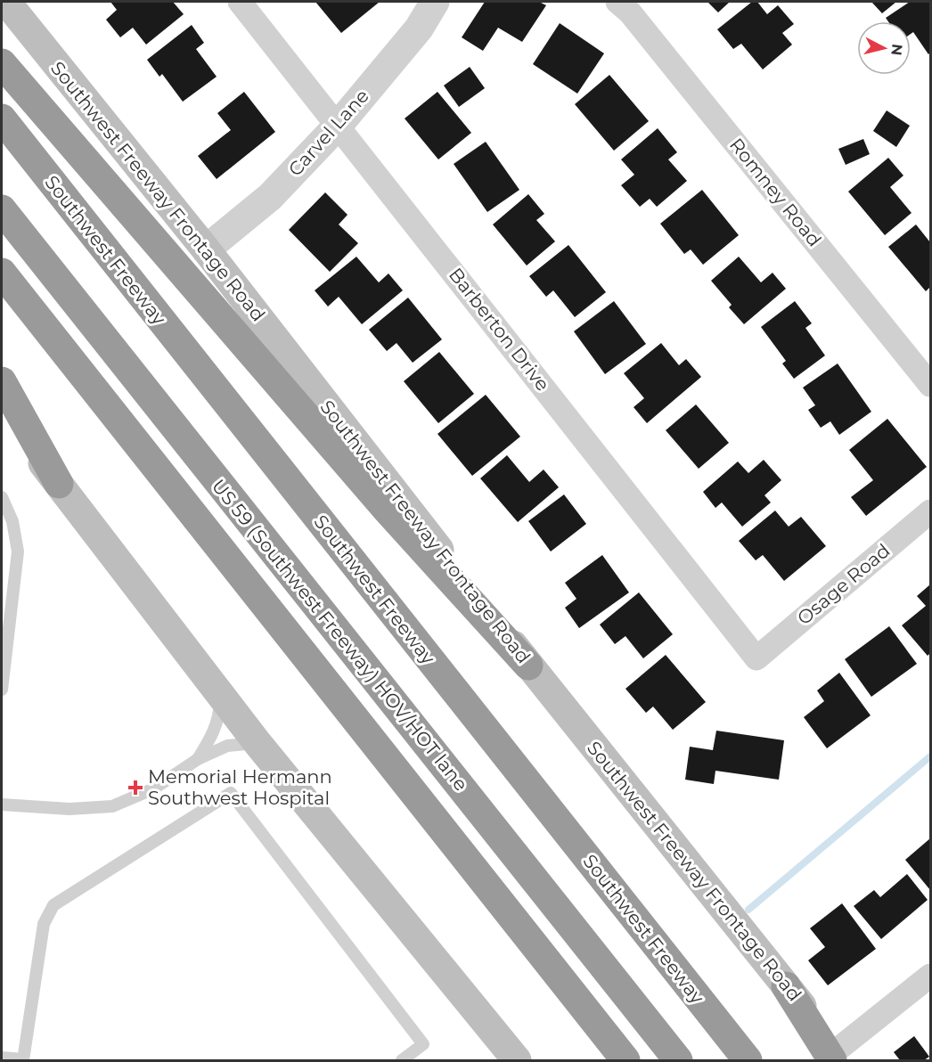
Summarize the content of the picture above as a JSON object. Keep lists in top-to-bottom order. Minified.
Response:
{"streets":{"highway":["Southwest Freeway","US 59 (Southwest Freeway) HOV/HOT lane"],"main road":["Southwest Freeway Frontage Road"],"street":["Carvel Lane","Romney Road","Barberton Drive","Osage Road"]},"crossings":[["Carvel Lane","Southwest Freeway Frontage Road"],["Carvel Lane","Barberton Drive"],["Barberton Drive","Osage Road"]],"places":{"health":["Memorial Hermann Southwest Hospital"]},"north":"right"}
